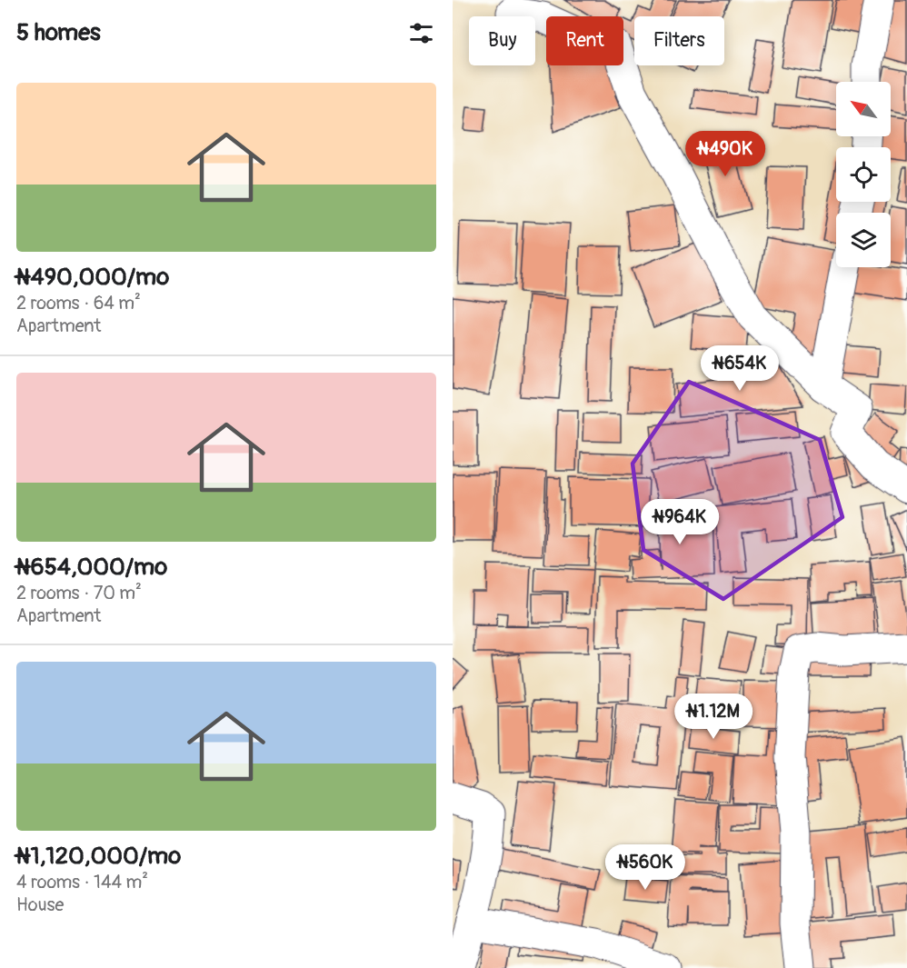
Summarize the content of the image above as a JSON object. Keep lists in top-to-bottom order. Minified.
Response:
{"north":"top left","page":{"heading":"5 homes","chip":["Buy","Rent","Filters"],"list":[{"name":"₦490,000/mo","note":"2 rooms · 64 m² · Apartment"},{"name":"₦654,000/mo","note":"2 rooms · 70 m² · Apartment"},{"name":"₦1,120,000/mo","note":"4 rooms · 144 m² · House"}],"price":["₦490K","₦654K","₦964K","₦1.12M","₦560K"]}}
